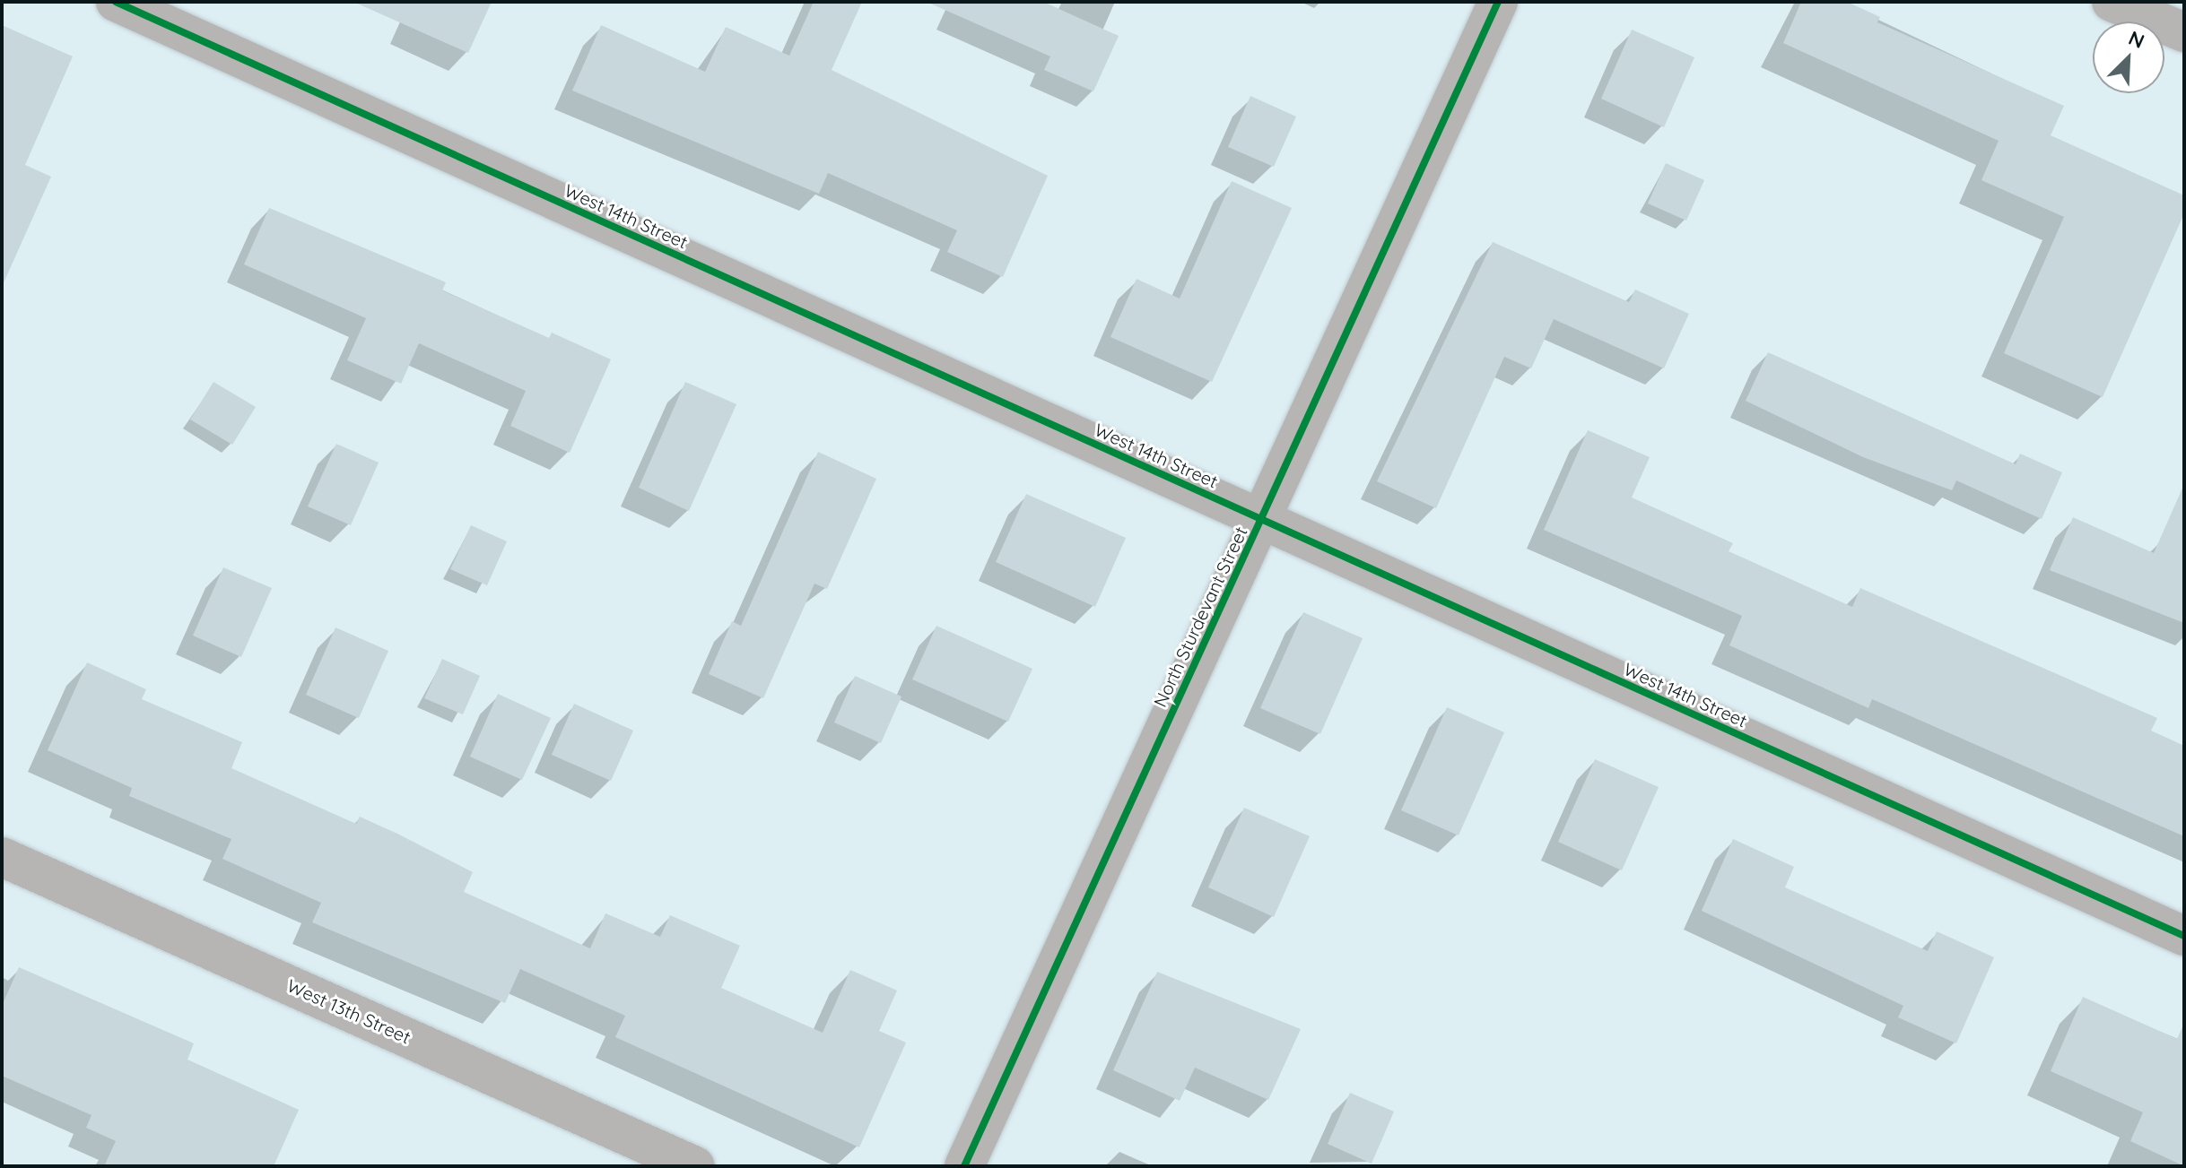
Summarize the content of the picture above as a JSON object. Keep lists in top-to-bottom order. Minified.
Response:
{"streets":{"street":["West 14th Street","North Sturdevant Street","West 13th Street"]},"crossings":[["West 14th Street","North Sturdevant Street"]],"north":"top right"}
